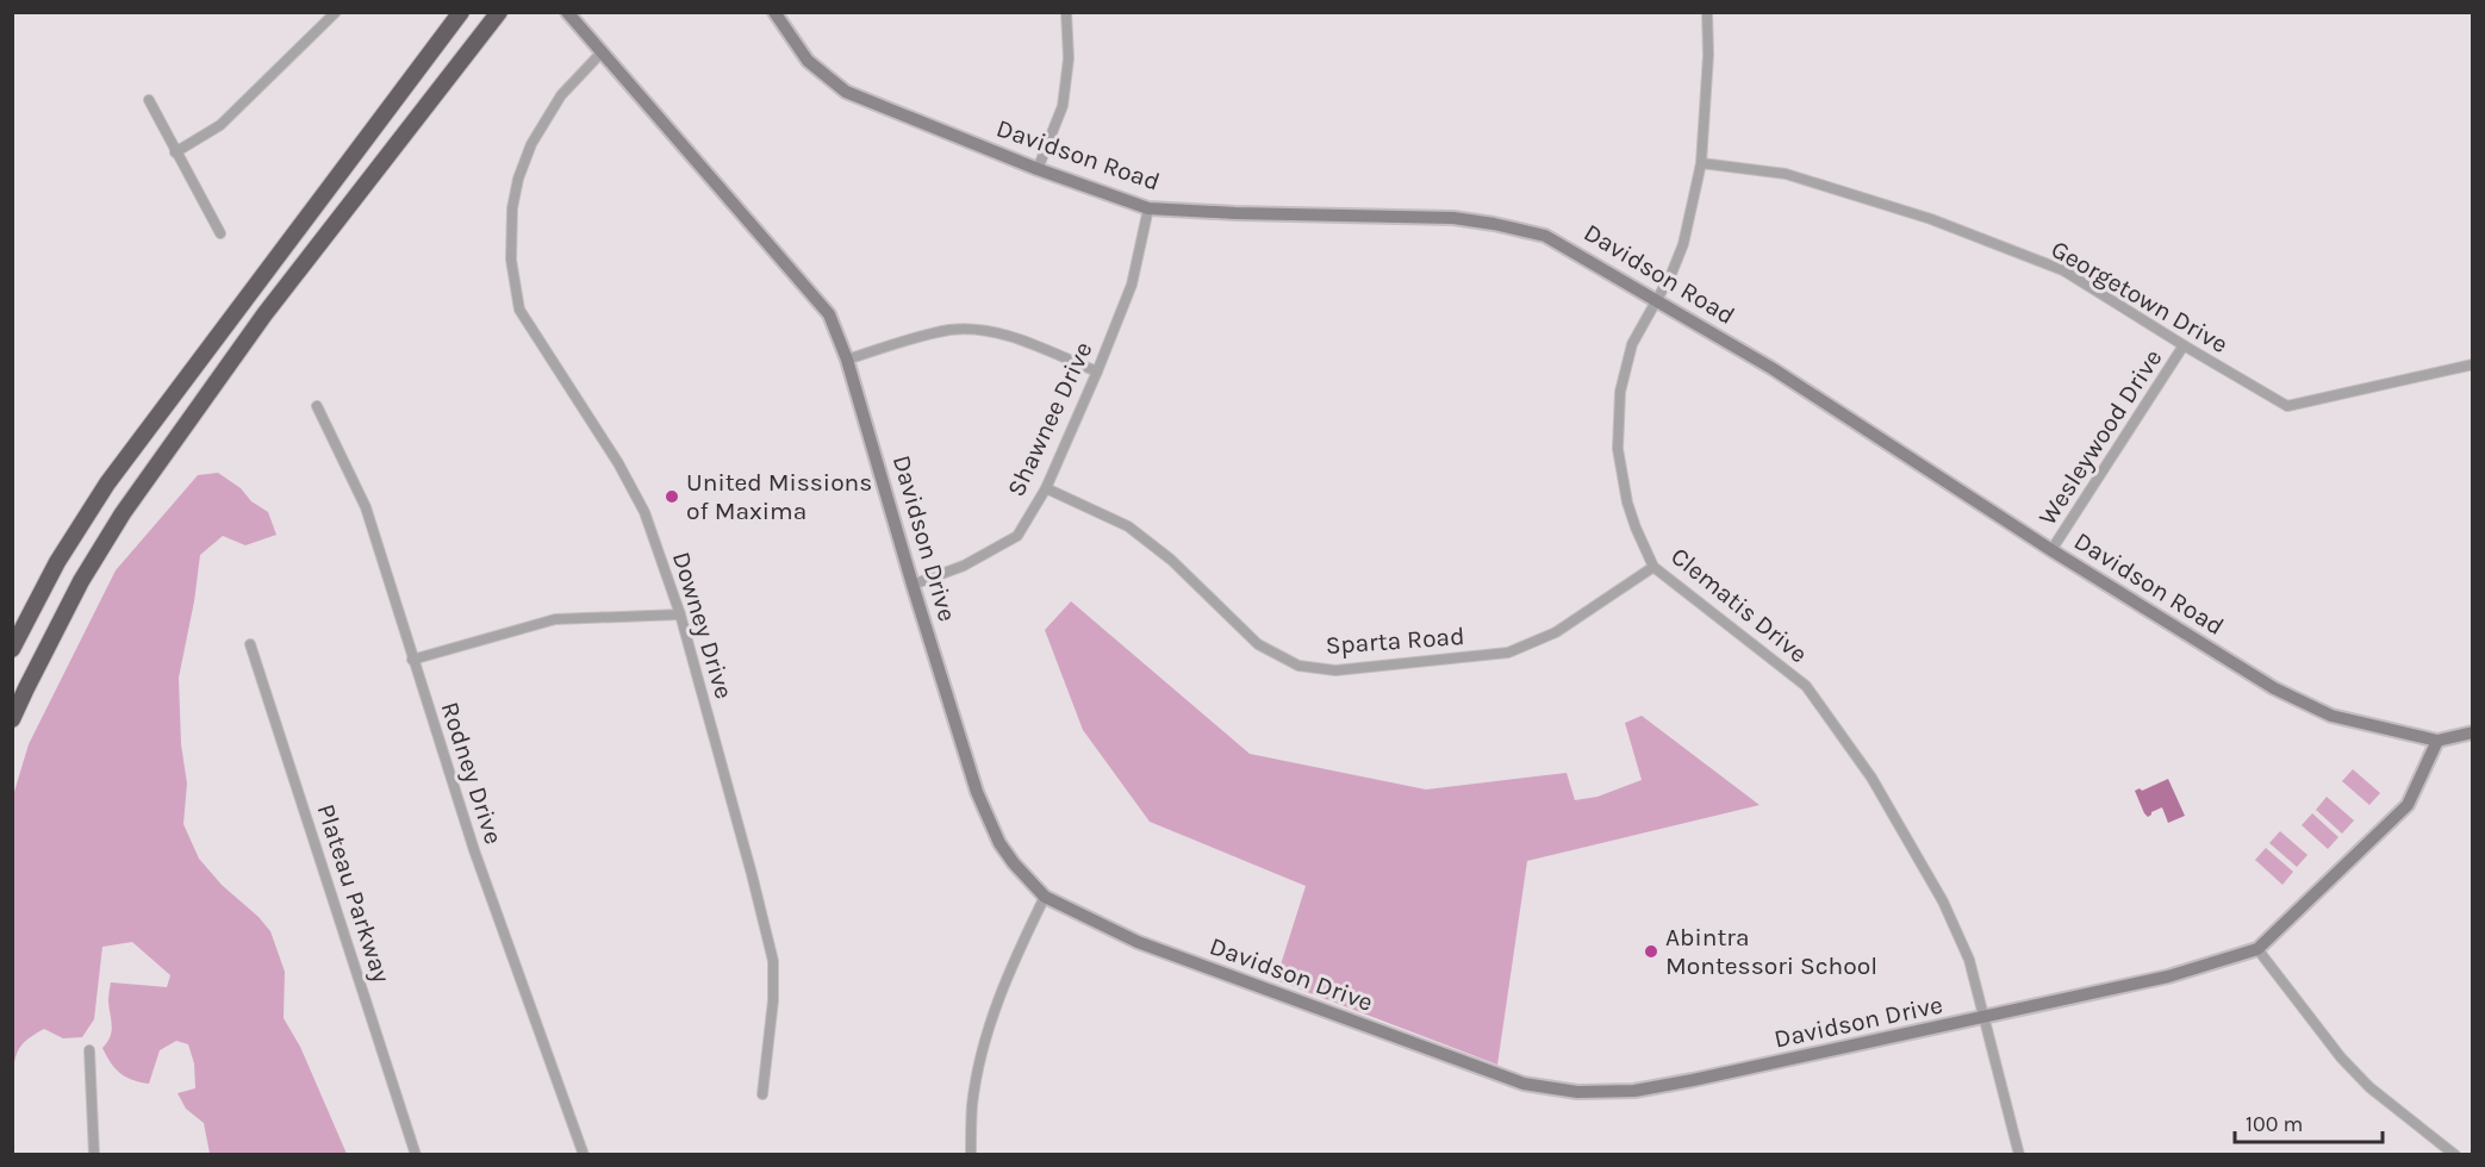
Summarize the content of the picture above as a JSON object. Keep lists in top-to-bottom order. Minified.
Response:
{"streets":{"street":["Davidson Road","Georgetown Drive","Shawnee Drive","Wesleywood Drive","Davidson Drive","Clematis Drive","Downey Drive","Sparta Road","Rodney Drive","Plateau Parkway"]},"crossings":[["Davidson Road","Shawnee Drive"],["Davidson Road","Wesleywood Drive"],["Davidson Road","Davidson Drive"],["Davidson Road","Clematis Drive"],["Georgetown Drive","Wesleywood Drive"],["Georgetown Drive","Clematis Drive"],["Shawnee Drive","Davidson Drive"],["Shawnee Drive","Sparta Road"],["Davidson Drive","Clematis Drive"],["Davidson Drive","Downey Drive"],["Clematis Drive","Sparta Road"]],"places":["United Missions of Maxima","Abintra Montessori School"],"scale_bar":"100 m"}
